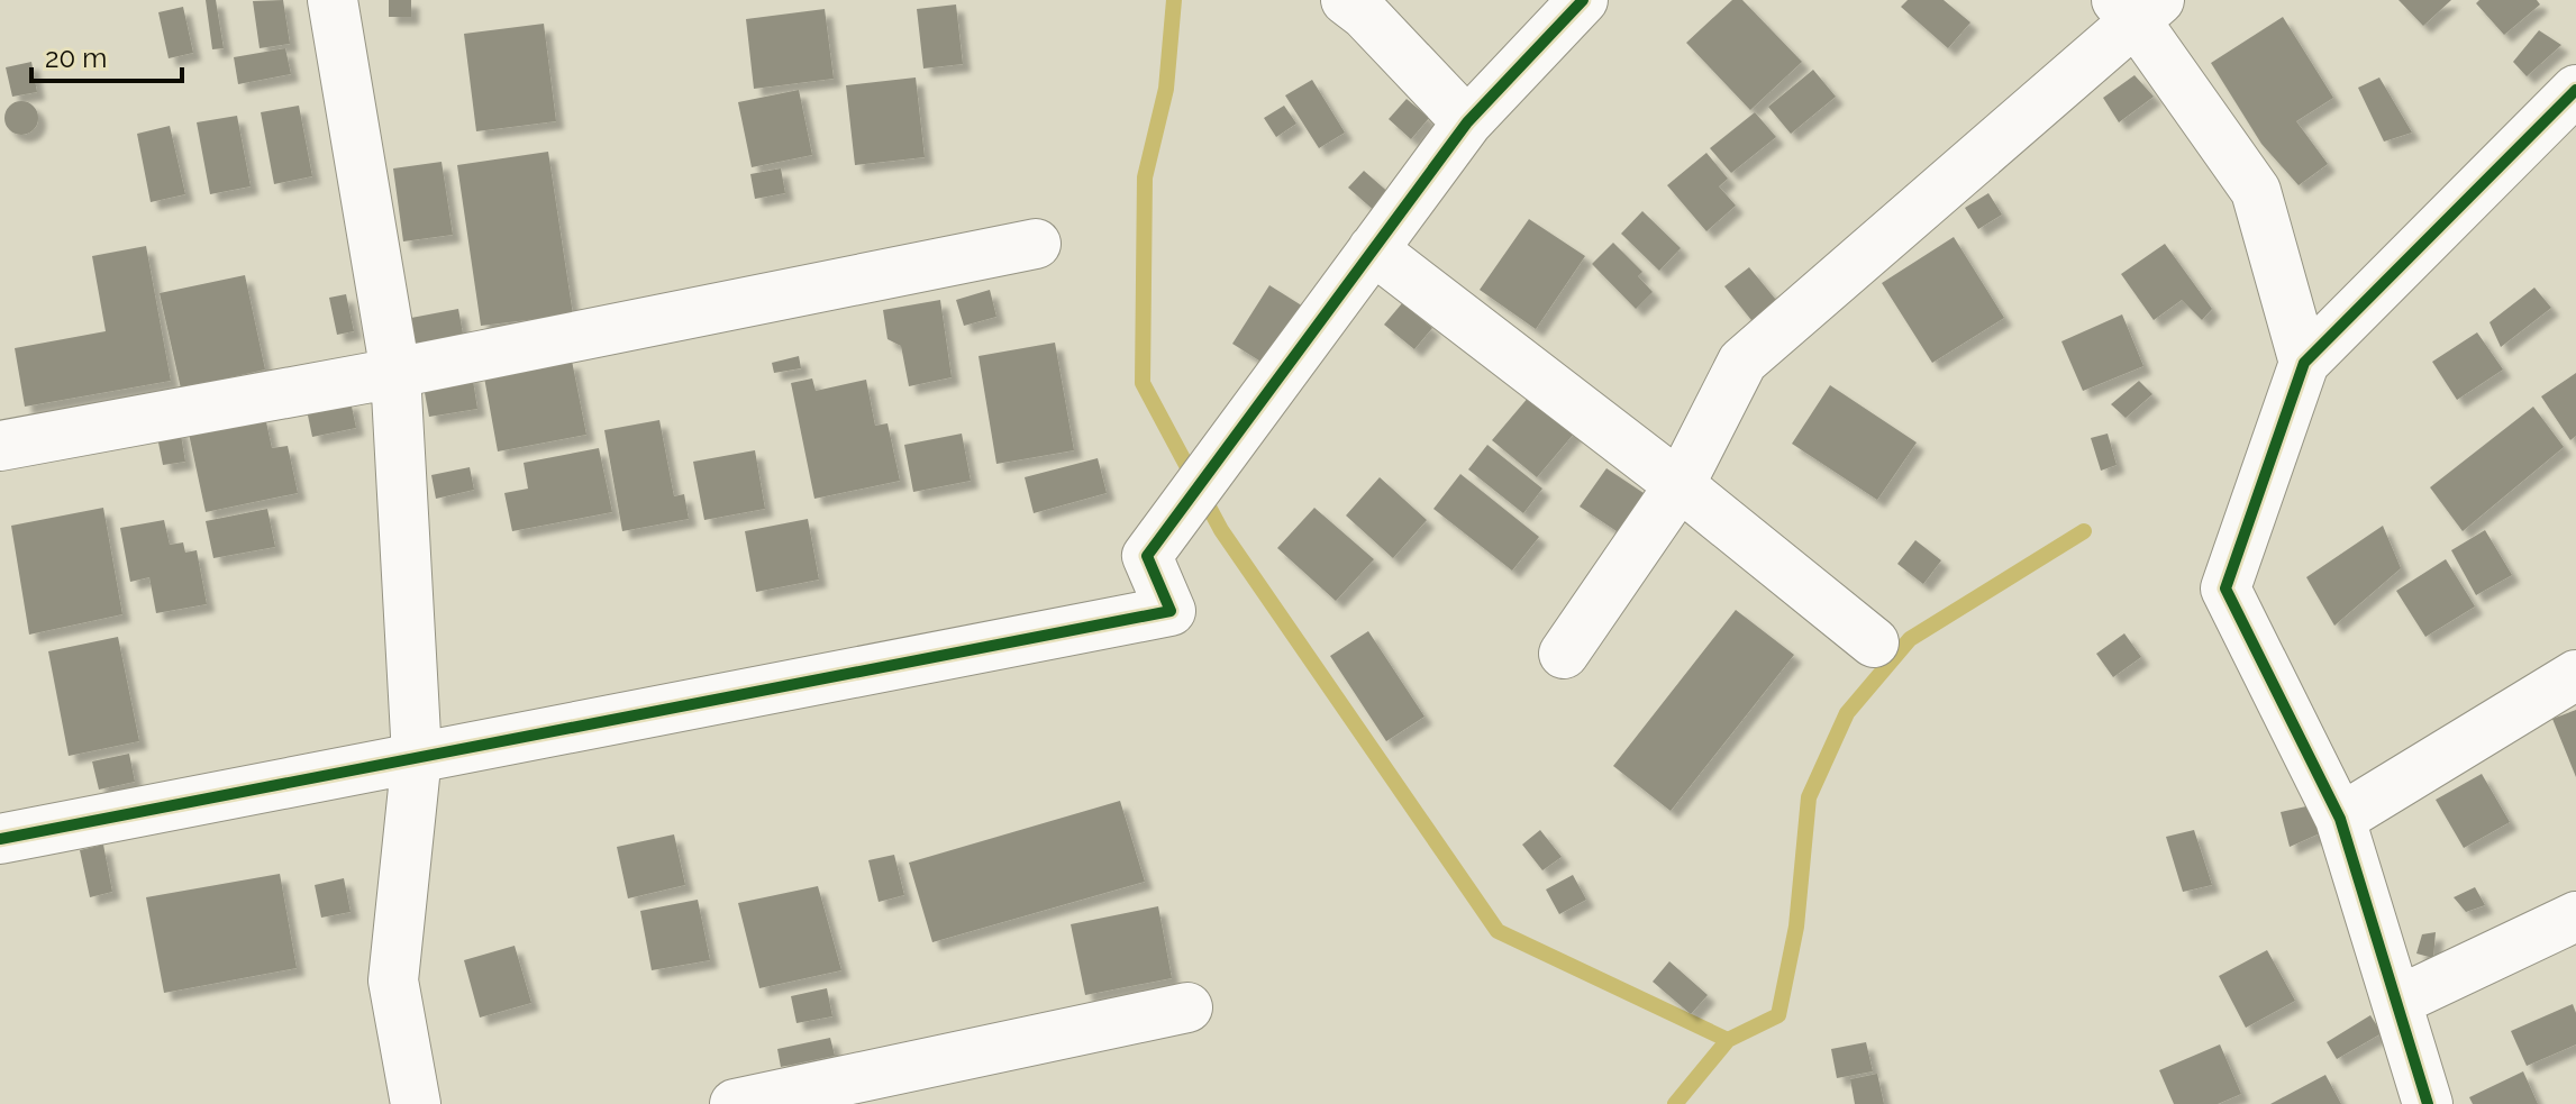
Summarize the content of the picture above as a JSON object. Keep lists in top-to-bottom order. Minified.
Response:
{"scale_bar":"20 m"}
